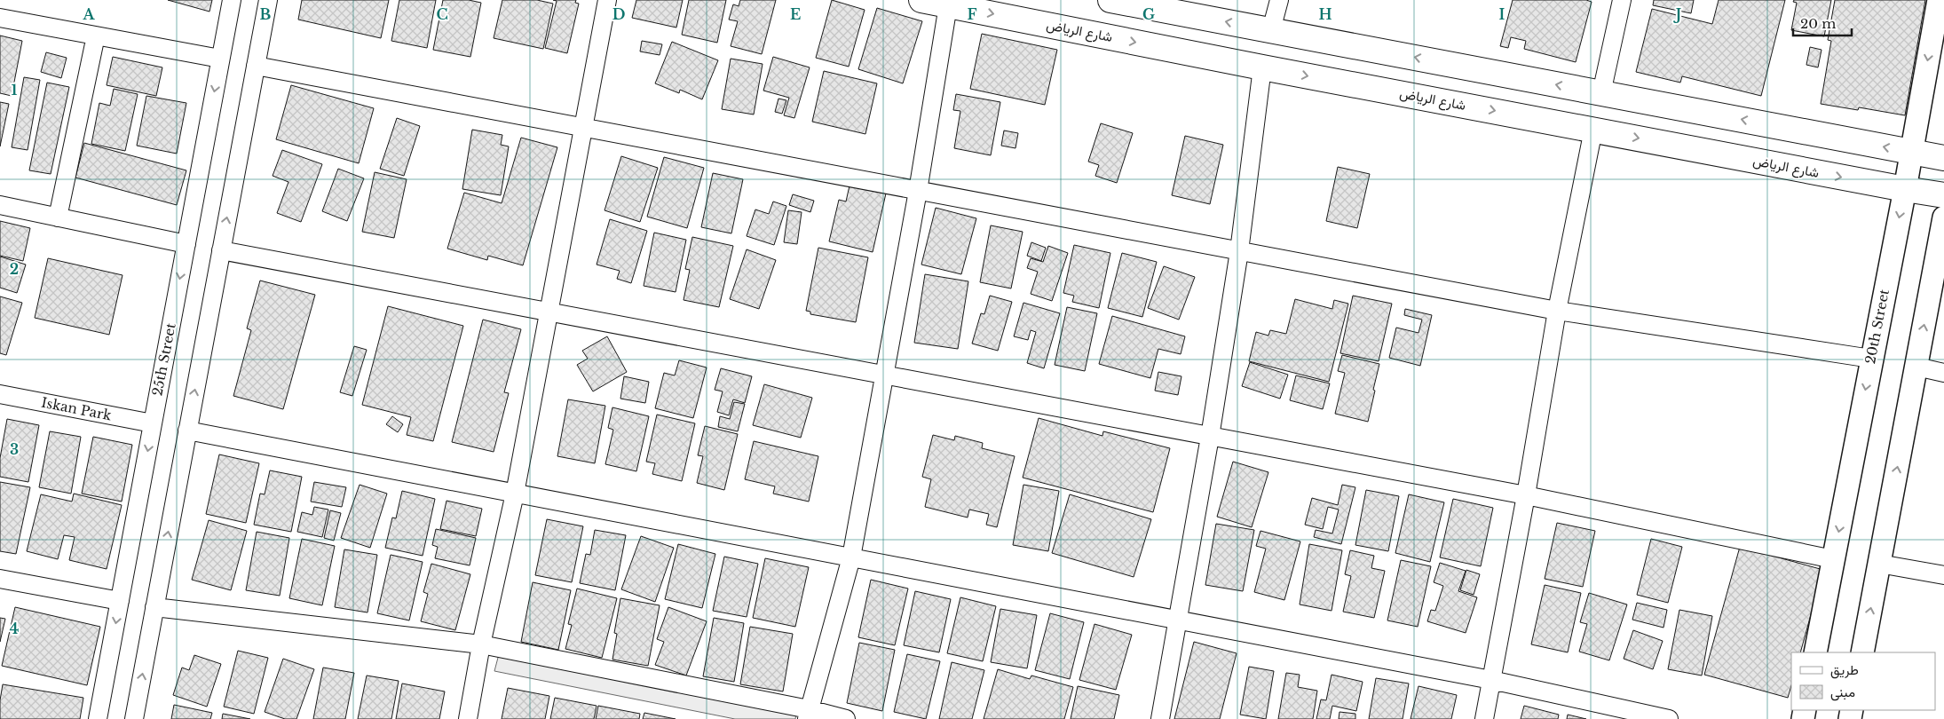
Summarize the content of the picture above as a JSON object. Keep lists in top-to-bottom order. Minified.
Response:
{"streets":{"main road":["شارع الرياض"],"street":["20th Street","25th Street","Iskan Park"]},"crossings":[["شارع الرياض","20th Street"],["25th Street","Iskan Park"]],"legend":["طريق","مبنى"],"scale_bar":"20 m","grid":{"columns":["A","B","C","D","E","F","G","H","I","J"],"rows":["1","2","3","4"]}}
